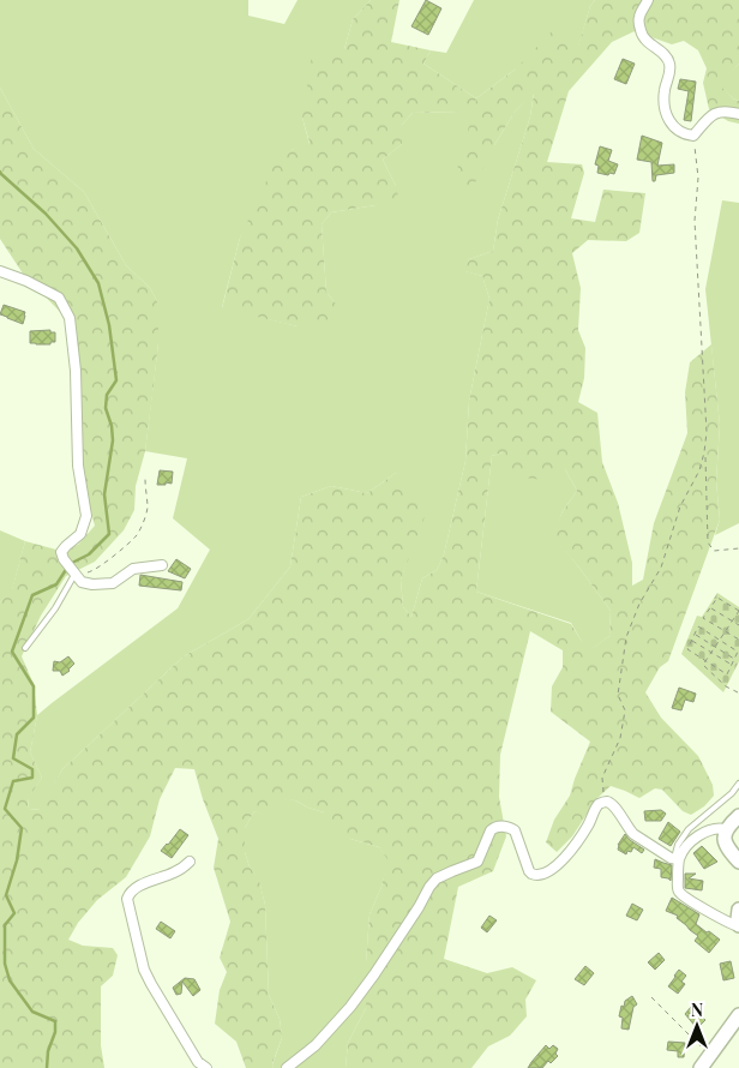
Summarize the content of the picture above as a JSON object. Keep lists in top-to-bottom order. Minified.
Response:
{"north":"top"}
